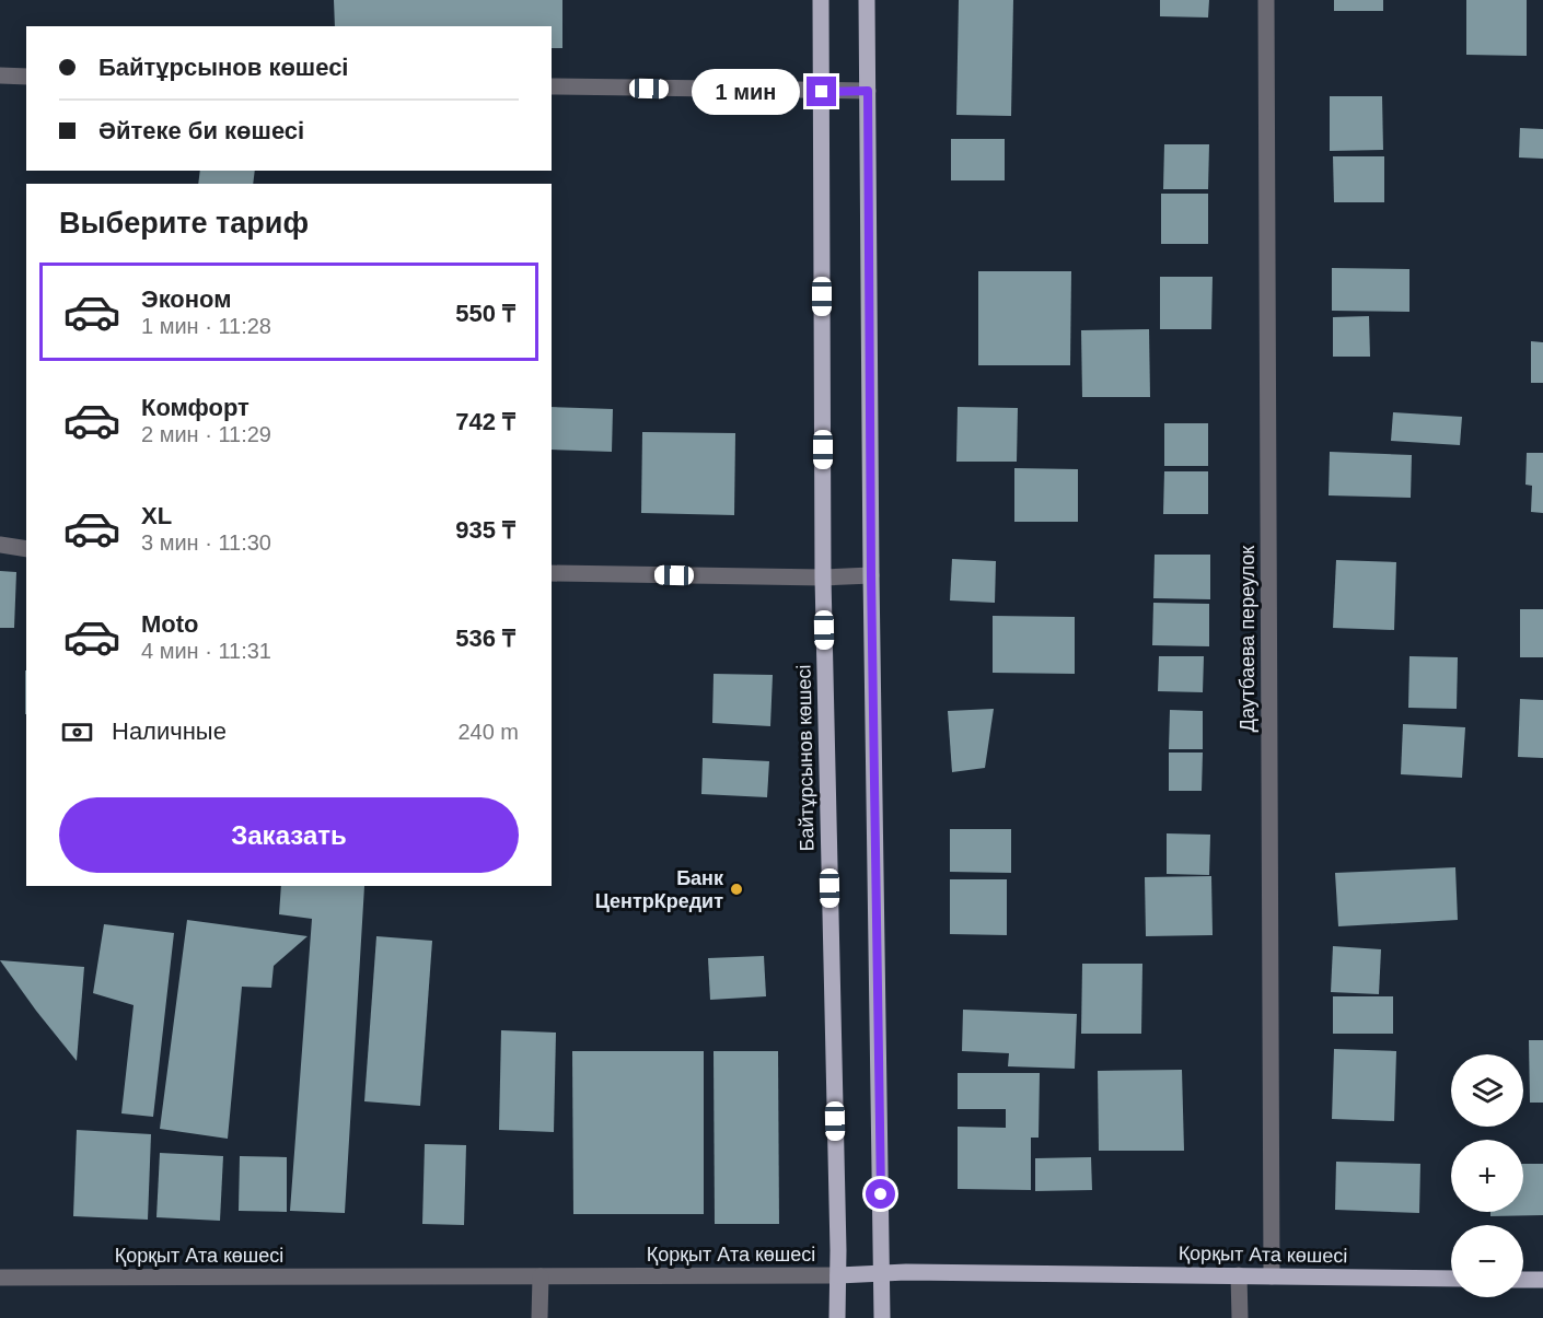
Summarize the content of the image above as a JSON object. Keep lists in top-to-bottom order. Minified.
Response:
{"streets":{"main road":["Байтұрсынов көшесі","Қорқыт Ата көшесі"],"street":["Даутбаева переулок"]},"crossings":[["Даутбаева переулок","Қорқыт Ата көшесі"],["Байтұрсынов көшесі","Қорқыт Ата көшесі"]],"places":["Банк ЦентрКредит"],"page":{"banner":["Байтұрсынов көшесі","Әйтеке би көшесі"],"bubble":"1 мин","heading":"Выберите тариф","list":[{"name":"Эконом","note":"1 мин · 11:28","value":"550 ₸"},{"name":"Комфорт","note":"2 мин · 11:29","value":"742 ₸"},{"name":"XL","note":"3 мин · 11:30","value":"935 ₸"},{"name":"Moto","note":"4 мин · 11:31","value":"536 ₸"}],"pay":["Наличные","240 m"],"buttons":"Заказать","map_buttons":["+","−"]}}
